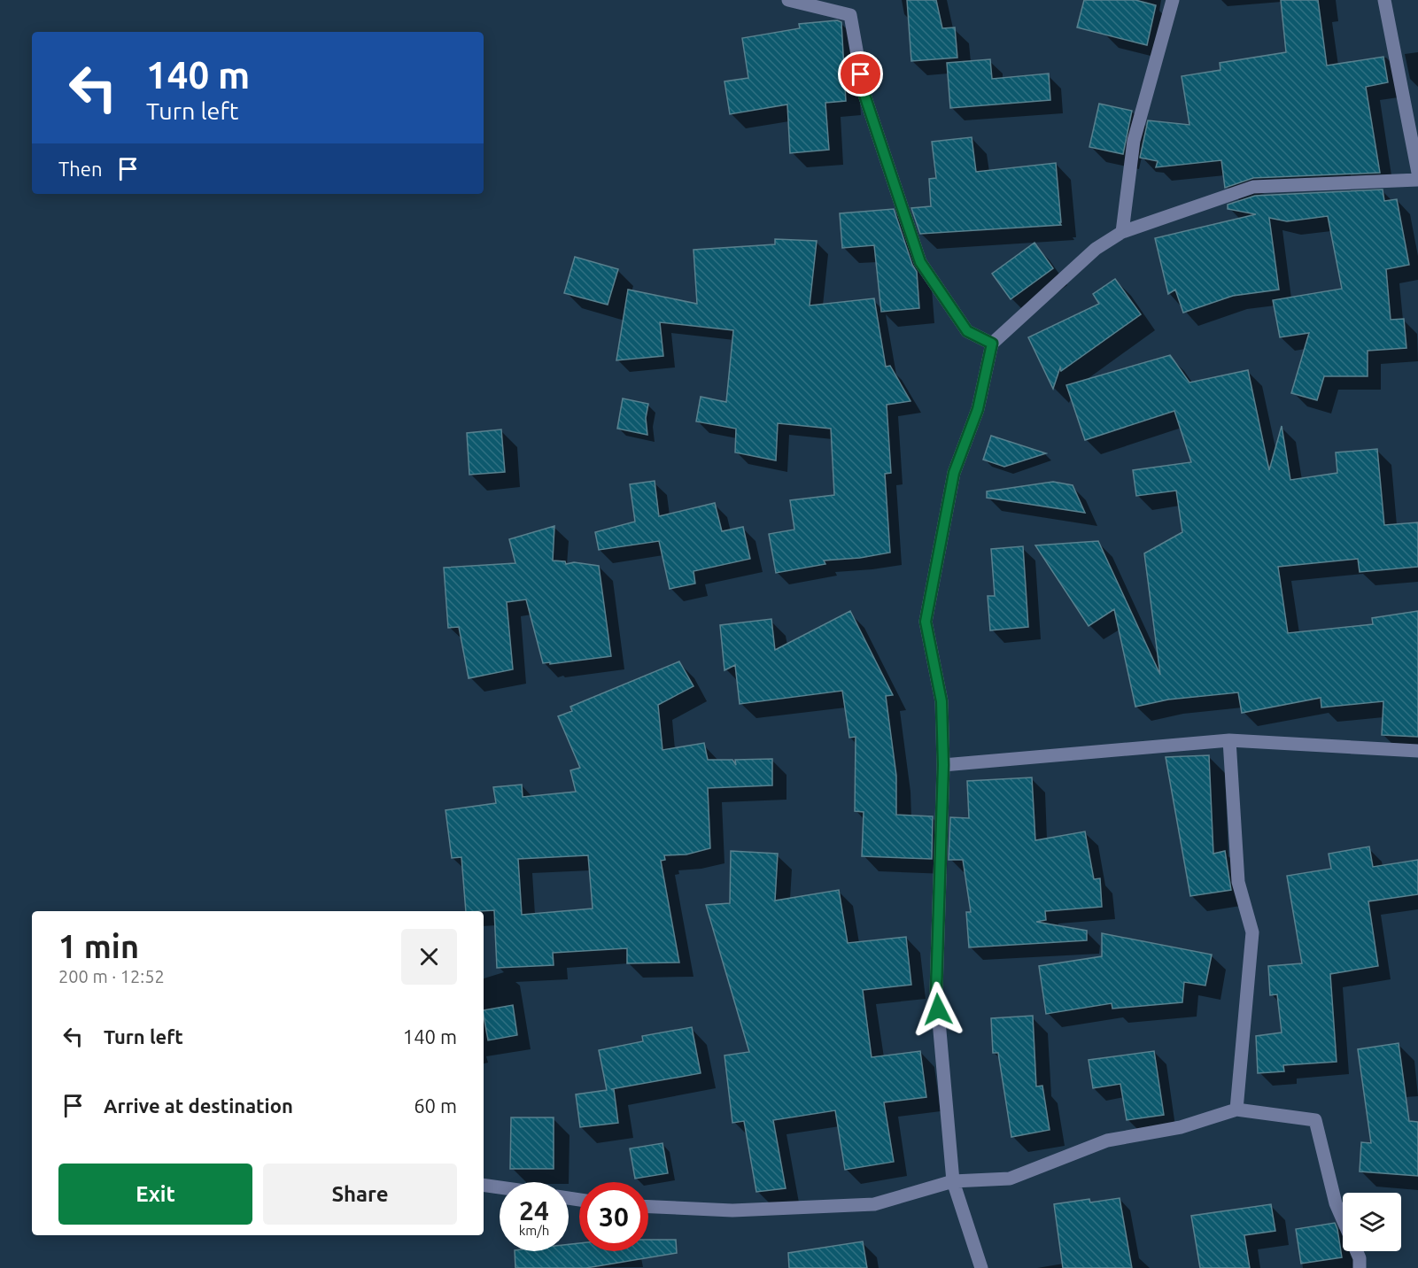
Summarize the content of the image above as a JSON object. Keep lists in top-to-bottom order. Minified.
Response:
{"page":{"turn":["140 m","Turn left"],"then":"Then","heading":["1 min","200 m · 12:52"],"list":[{"name":"Turn left","value":"140 m"},{"name":"Arrive at destination","value":"60 m"}],"buttons":["Exit","Share"],"speed":"24 km/h","limit":"30"}}
